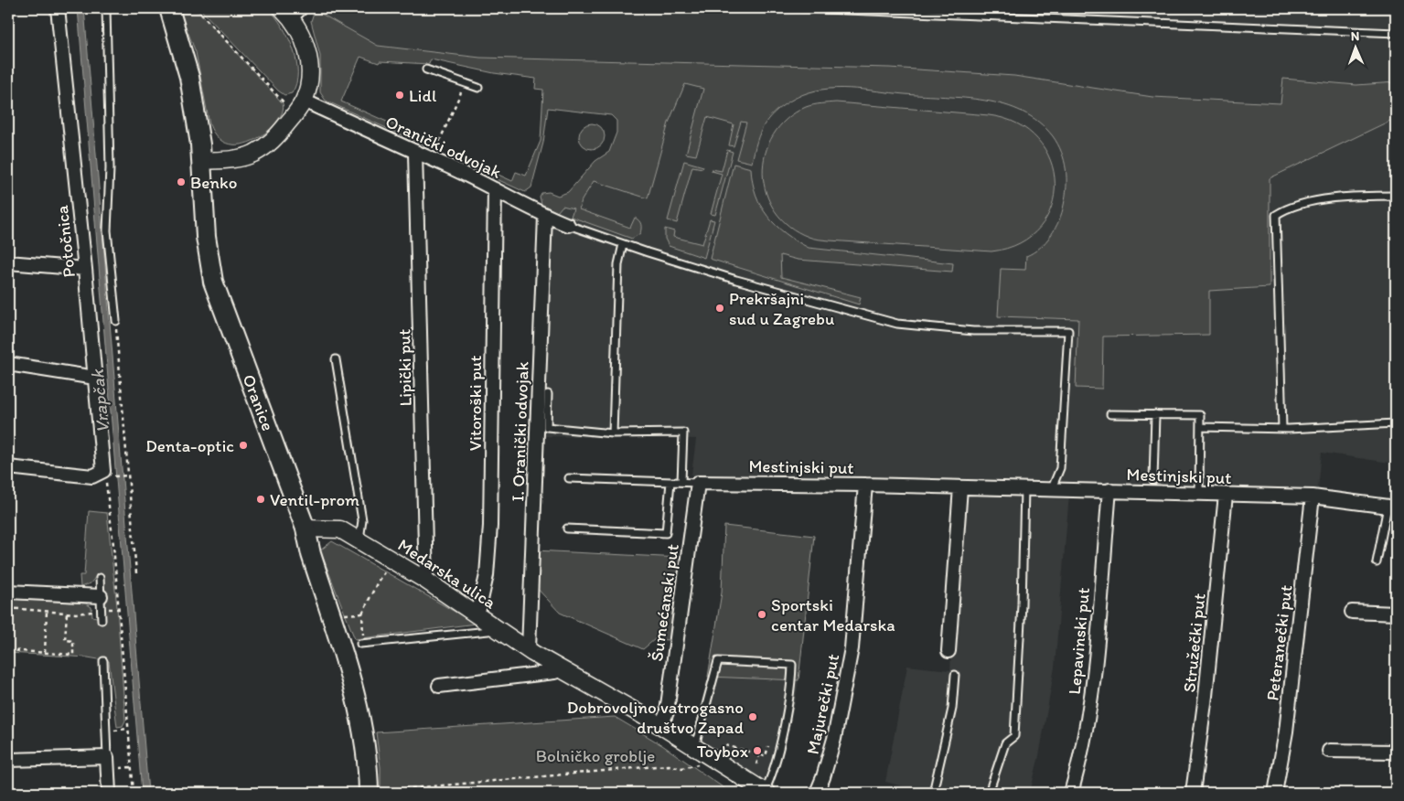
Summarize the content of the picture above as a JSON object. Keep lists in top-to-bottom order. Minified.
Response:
{"streets":{"main road":["Oranice"],"street":["Oranički odvojak","Potočnica","Lipički put","Vitoroški put","I. Oranički odvojak","Mestinjski put","Medarska ulica","Šumećanski put","Lepavinski put","Stružečki put","Peteranečki put","Majurečki put"]},"crossings":[["Oranički odvojak","Lipički put"],["Oranički odvojak","Vitoroški put"],["Oranički odvojak","I. Oranički odvojak"],["Lipički put","Medarska ulica"],["Oranice","Medarska ulica"],["Vitoroški put","Medarska ulica"],["I. Oranički odvojak","Medarska ulica"],["Mestinjski put","Šumećanski put"],["Mestinjski put","Lepavinski put"],["Mestinjski put","Stružečki put"],["Mestinjski put","Peteranečki put"],["Mestinjski put","Majurečki put"],["Medarska ulica","Šumećanski put"]],"water":["Vrapčak"],"parks":["Bolničko groblje"],"places":["Lidl","Benko","Prekršajni sud u Zagrebu","Denta-optic","Ventil-prom","Sportski centar Medarska","Dobrovoljno vatrogasno društvo Zapad","Toybox"],"north":"top"}
